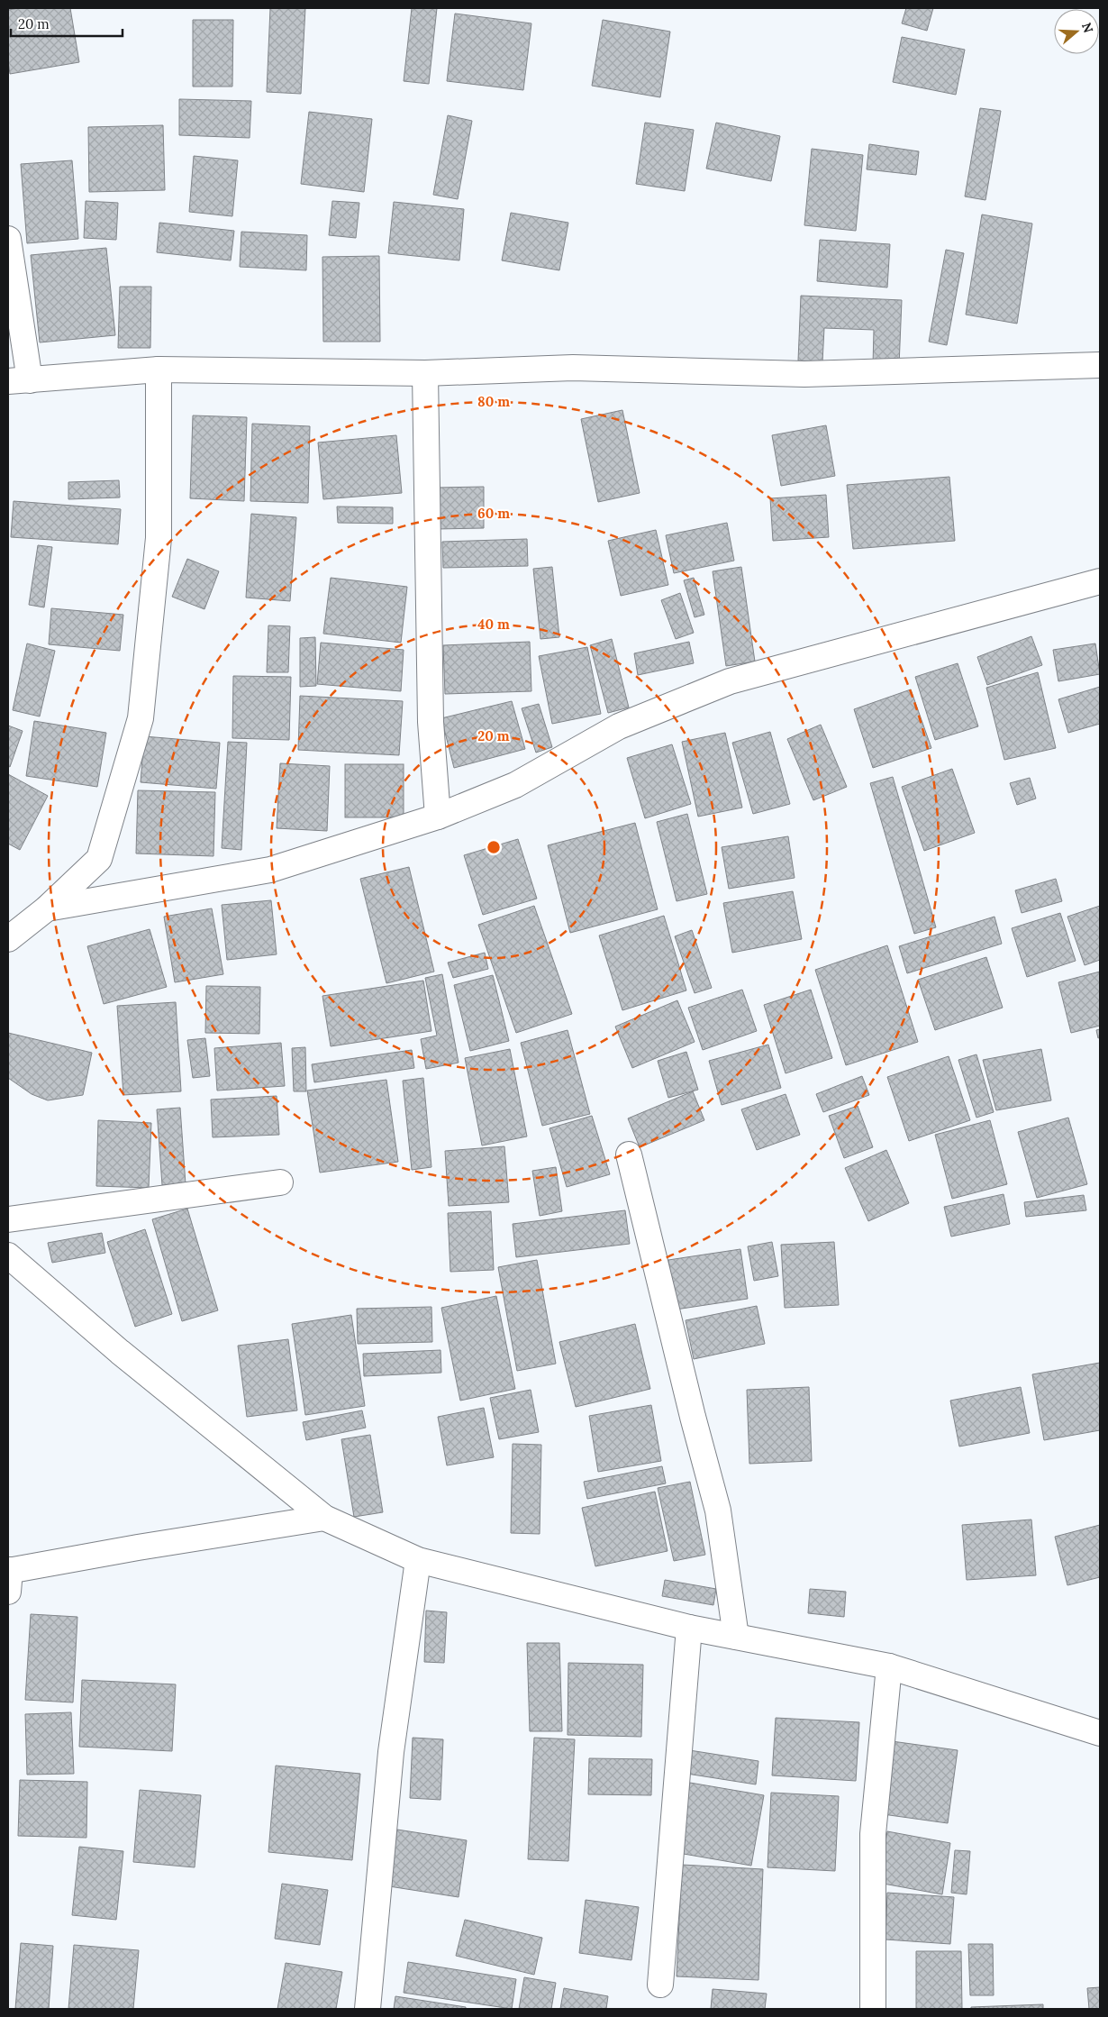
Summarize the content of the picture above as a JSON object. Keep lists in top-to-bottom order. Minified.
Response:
{"scale_bar":"20 m","north":"right","rings":["80 m","60 m","40 m","20 m"]}
